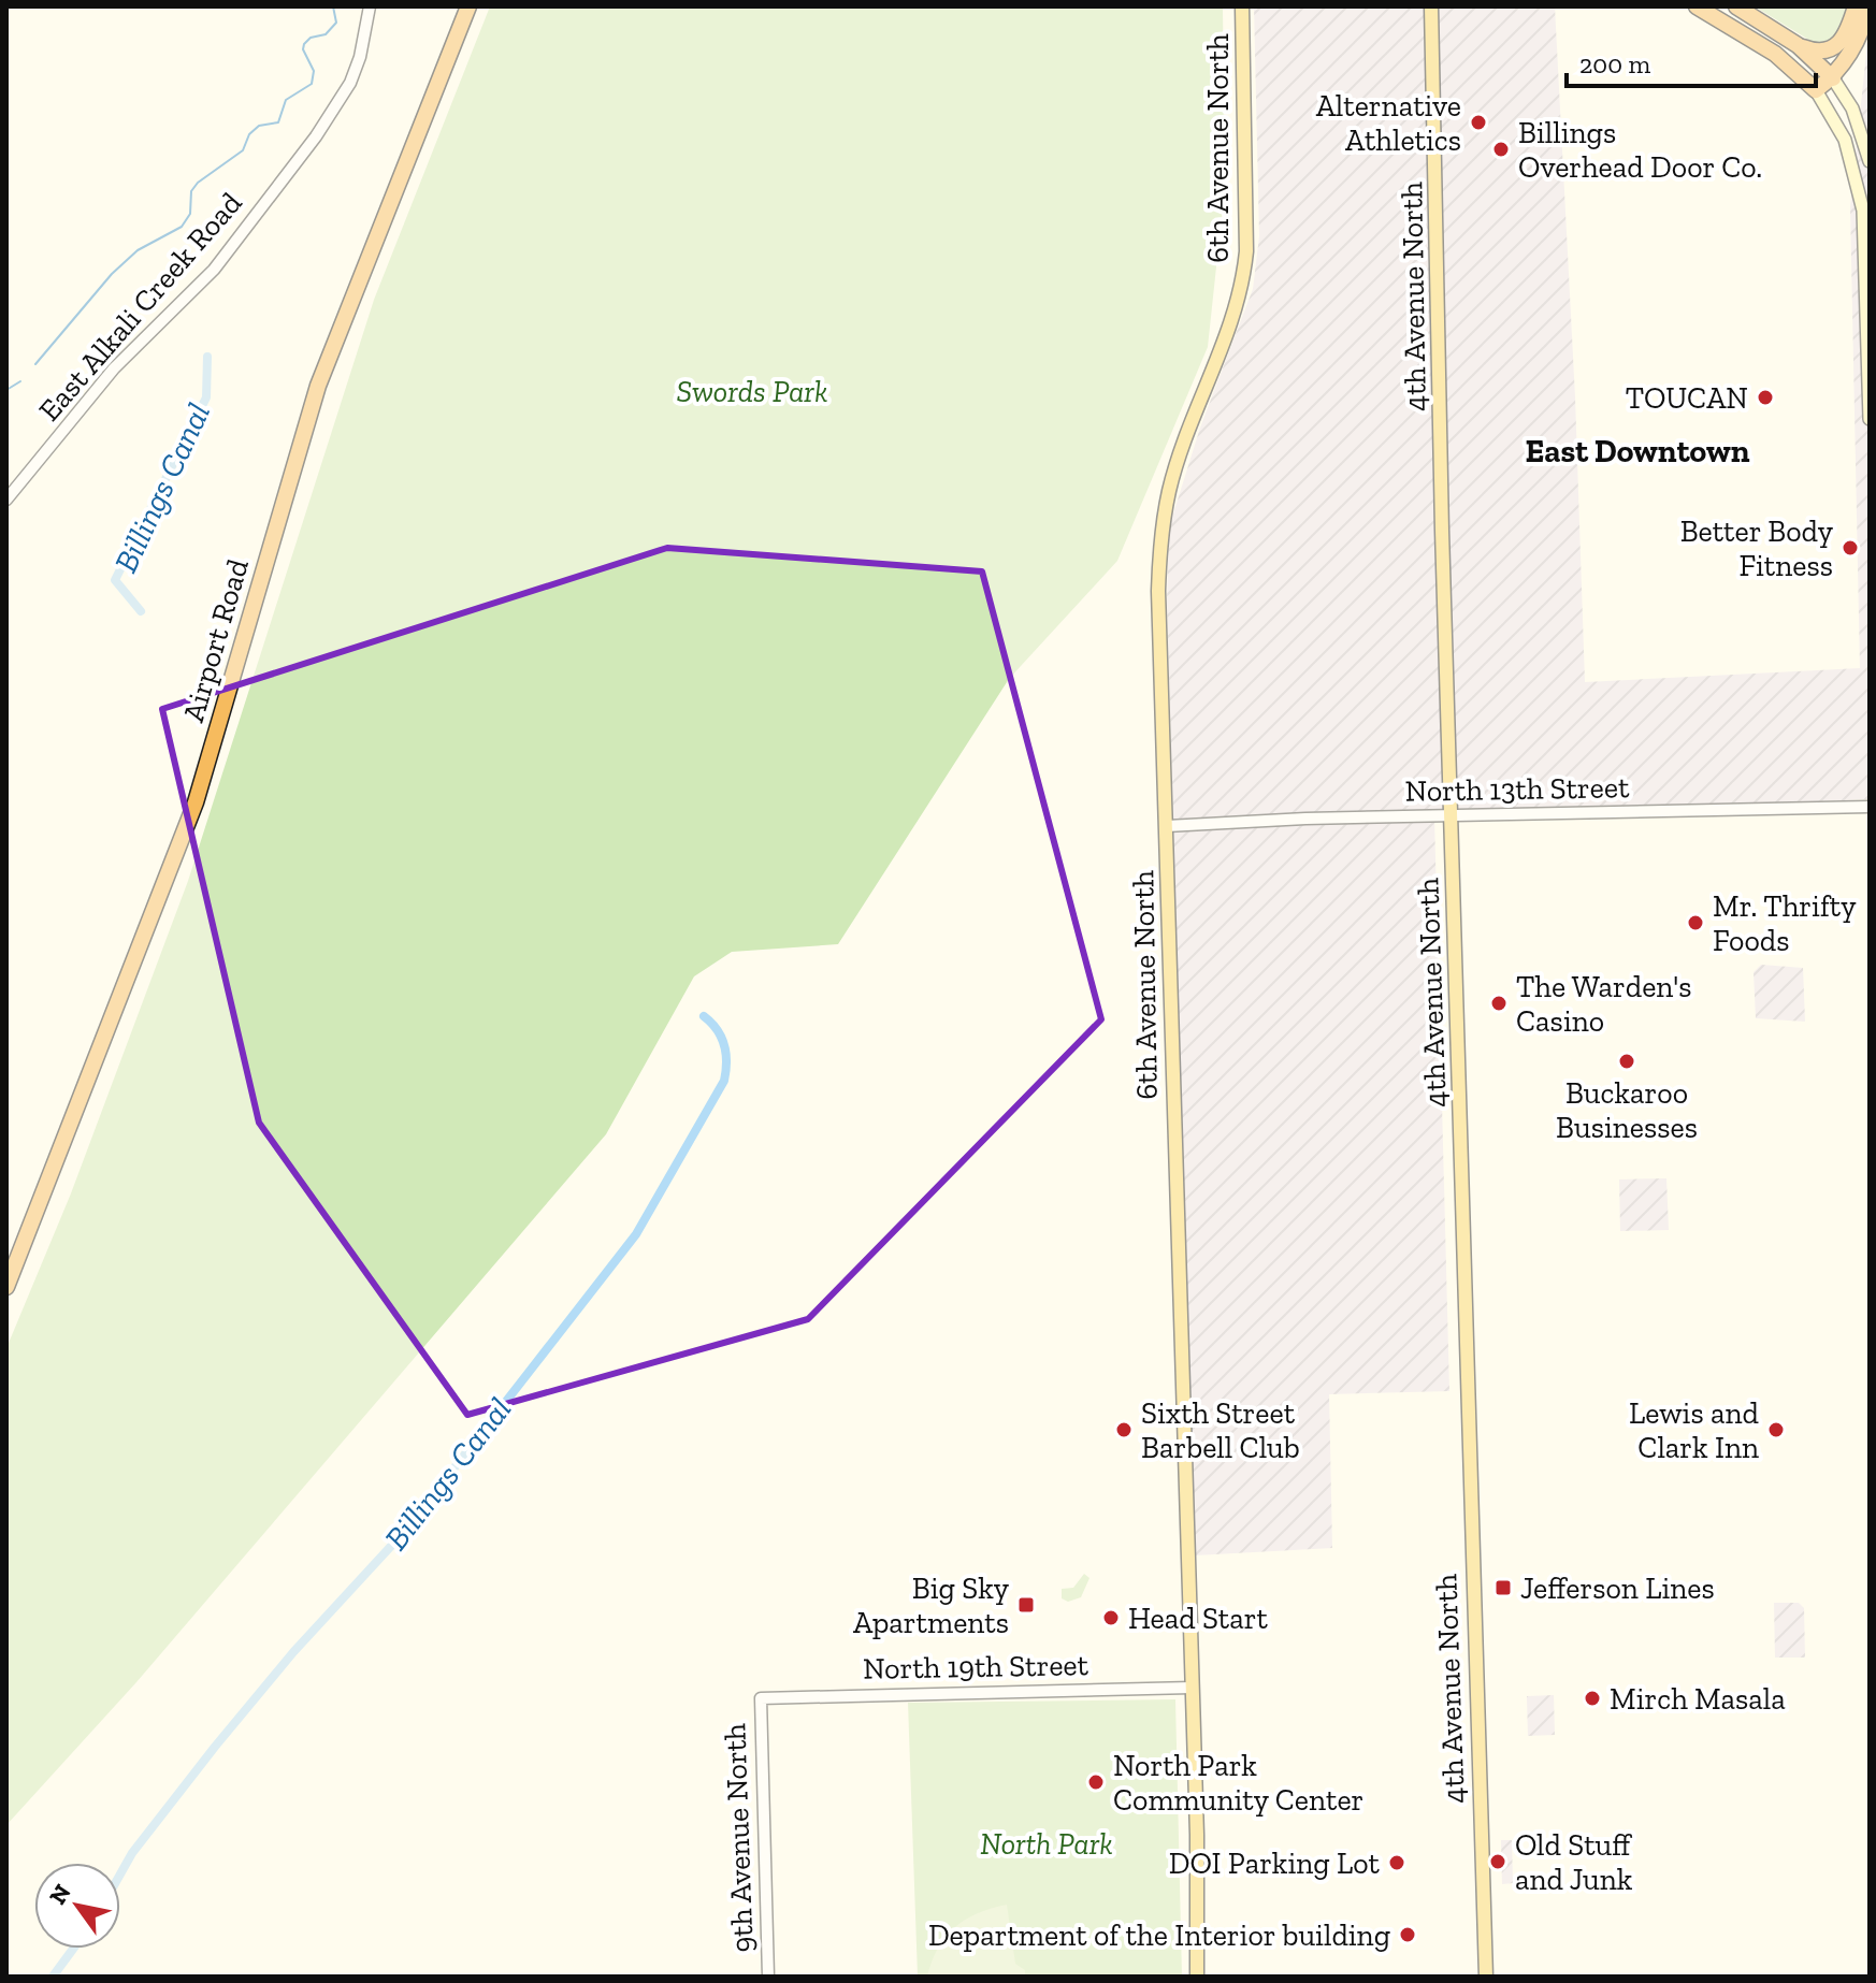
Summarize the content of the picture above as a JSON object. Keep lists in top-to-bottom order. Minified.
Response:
{"streets":{"highway":["Airport Road"],"main road":["6th Avenue North","4th Avenue North"],"street":["East Alkali Creek Road","North 13th Street","North 19th Street","9th Avenue North"]},"crossings":[["6th Avenue North","North 13th Street"],["6th Avenue North","North 19th Street"],["4th Avenue North","North 13th Street"],["North 19th Street","9th Avenue North"]],"districts":["East Downtown"],"water":["Billings Canal"],"parks":["Swords Park","North Park"],"places":{"other":["Alternative Athletics","Billings Overhead Door Co.","TOUCAN","Better Body Fitness","Mr. Thrifty Foods","The Warden's Casino","Buckaroo Businesses","Sixth Street Barbell Club","Lewis and Clark Inn","Head Start","Mirch Masala","North Park Community Center","Old Stuff and Junk","DOI Parking Lot","Department of the Interior building"],"transit":["Jefferson Lines","Big Sky Apartments"]},"scale_bar":"200 m","north":"top left"}
